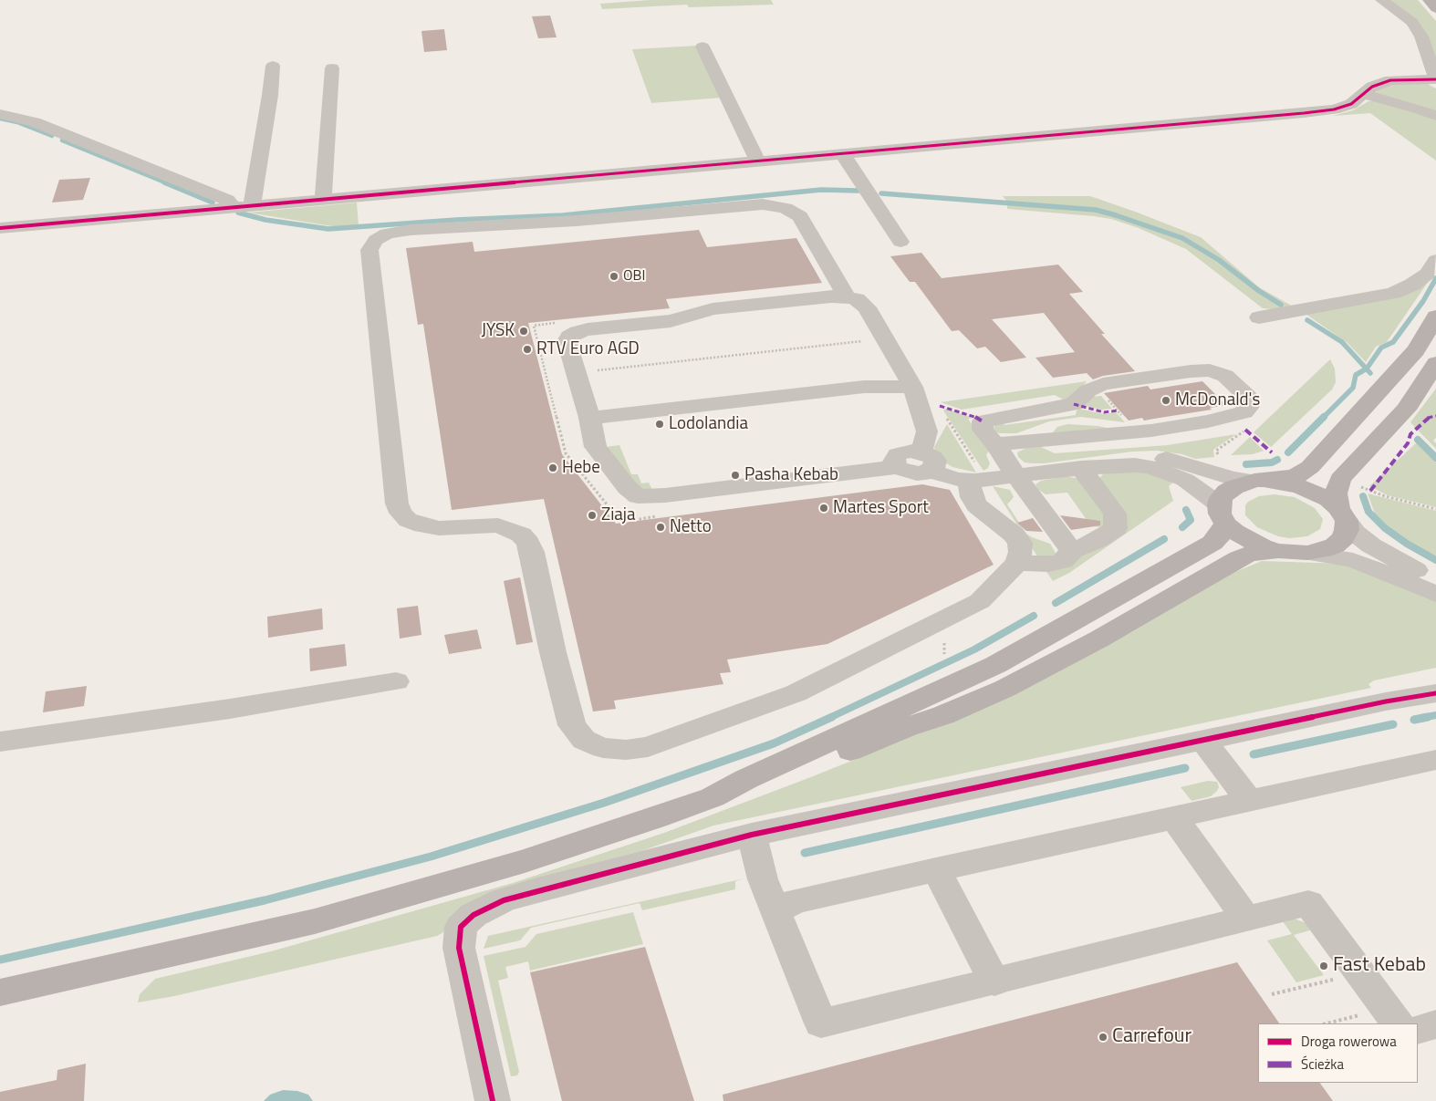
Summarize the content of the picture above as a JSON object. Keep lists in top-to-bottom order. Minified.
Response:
{"places":["OBI","JYSK","RTV Euro AGD","McDonald's","Lodolandia","Hebe","Pasha Kebab","Martes Sport","Ziaja","Netto","Fast Kebab","Carrefour"],"legend":["Droga rowerowa","Ścieżka"]}
